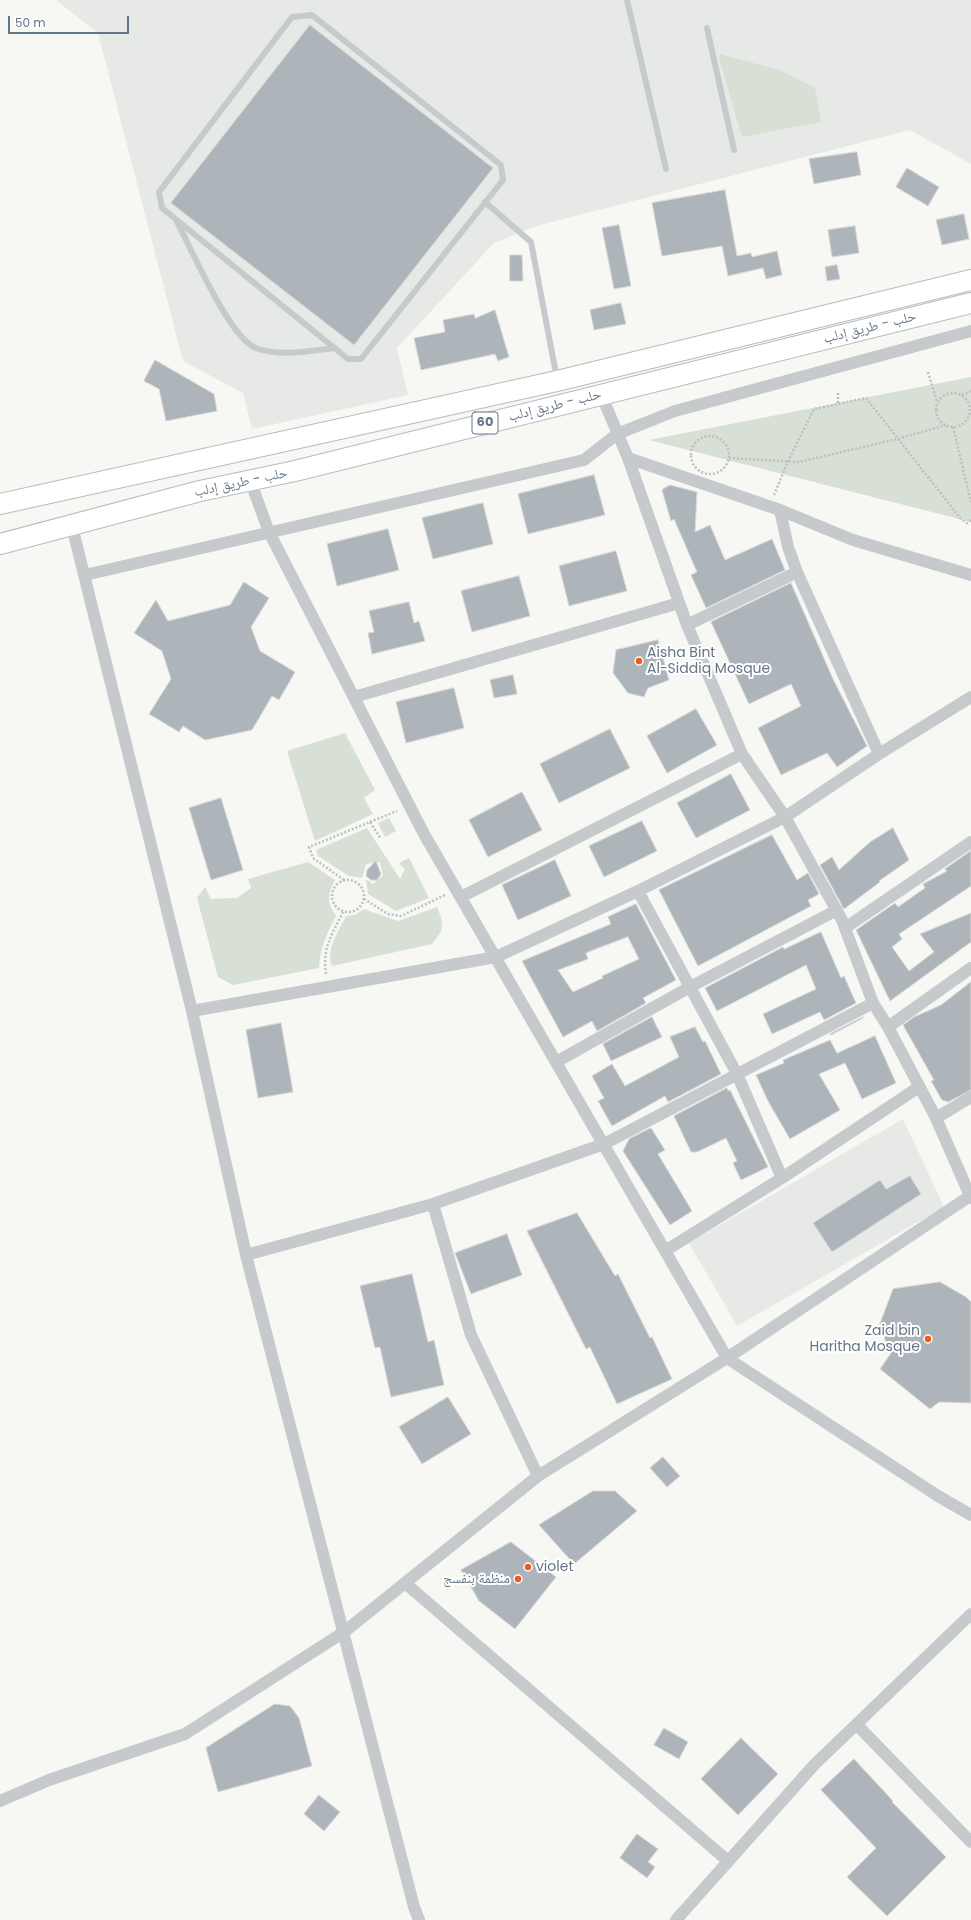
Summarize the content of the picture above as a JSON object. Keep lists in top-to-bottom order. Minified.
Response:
{"streets":{"main road":["حلب - طريق إدلب","60"]},"places":["Aisha Bint Al-Siddiq Mosque","Zaid bin Haritha Mosque","violet","منظمة بنفسج"],"scale_bar":"50 m"}
